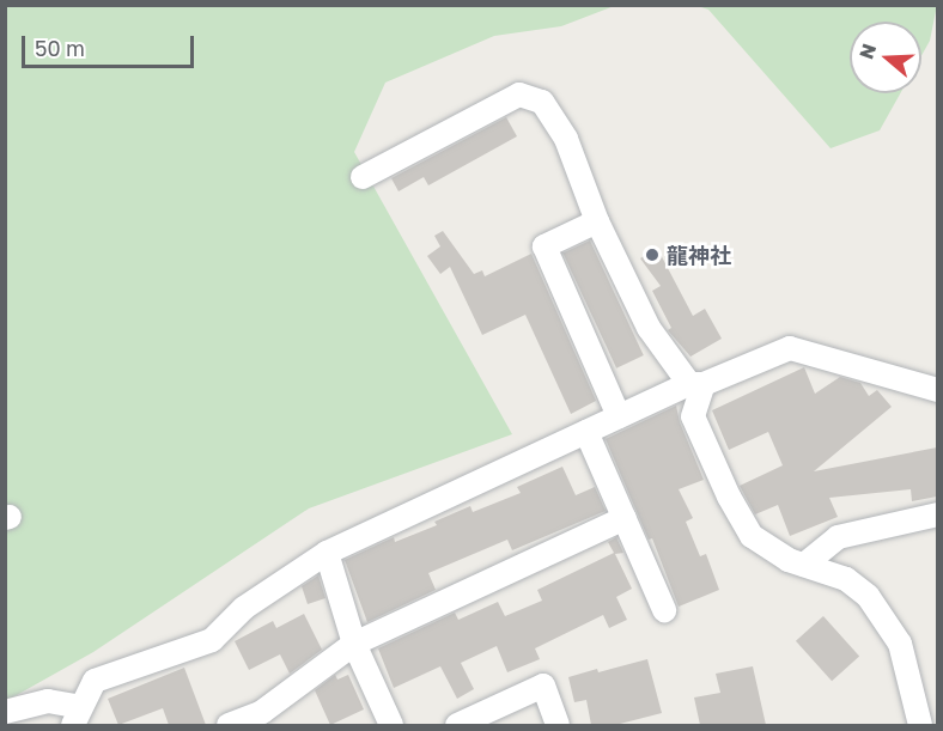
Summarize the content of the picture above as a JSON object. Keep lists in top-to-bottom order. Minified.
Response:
{"places":["龍神社"],"scale_bar":"50 m","north":"left"}
